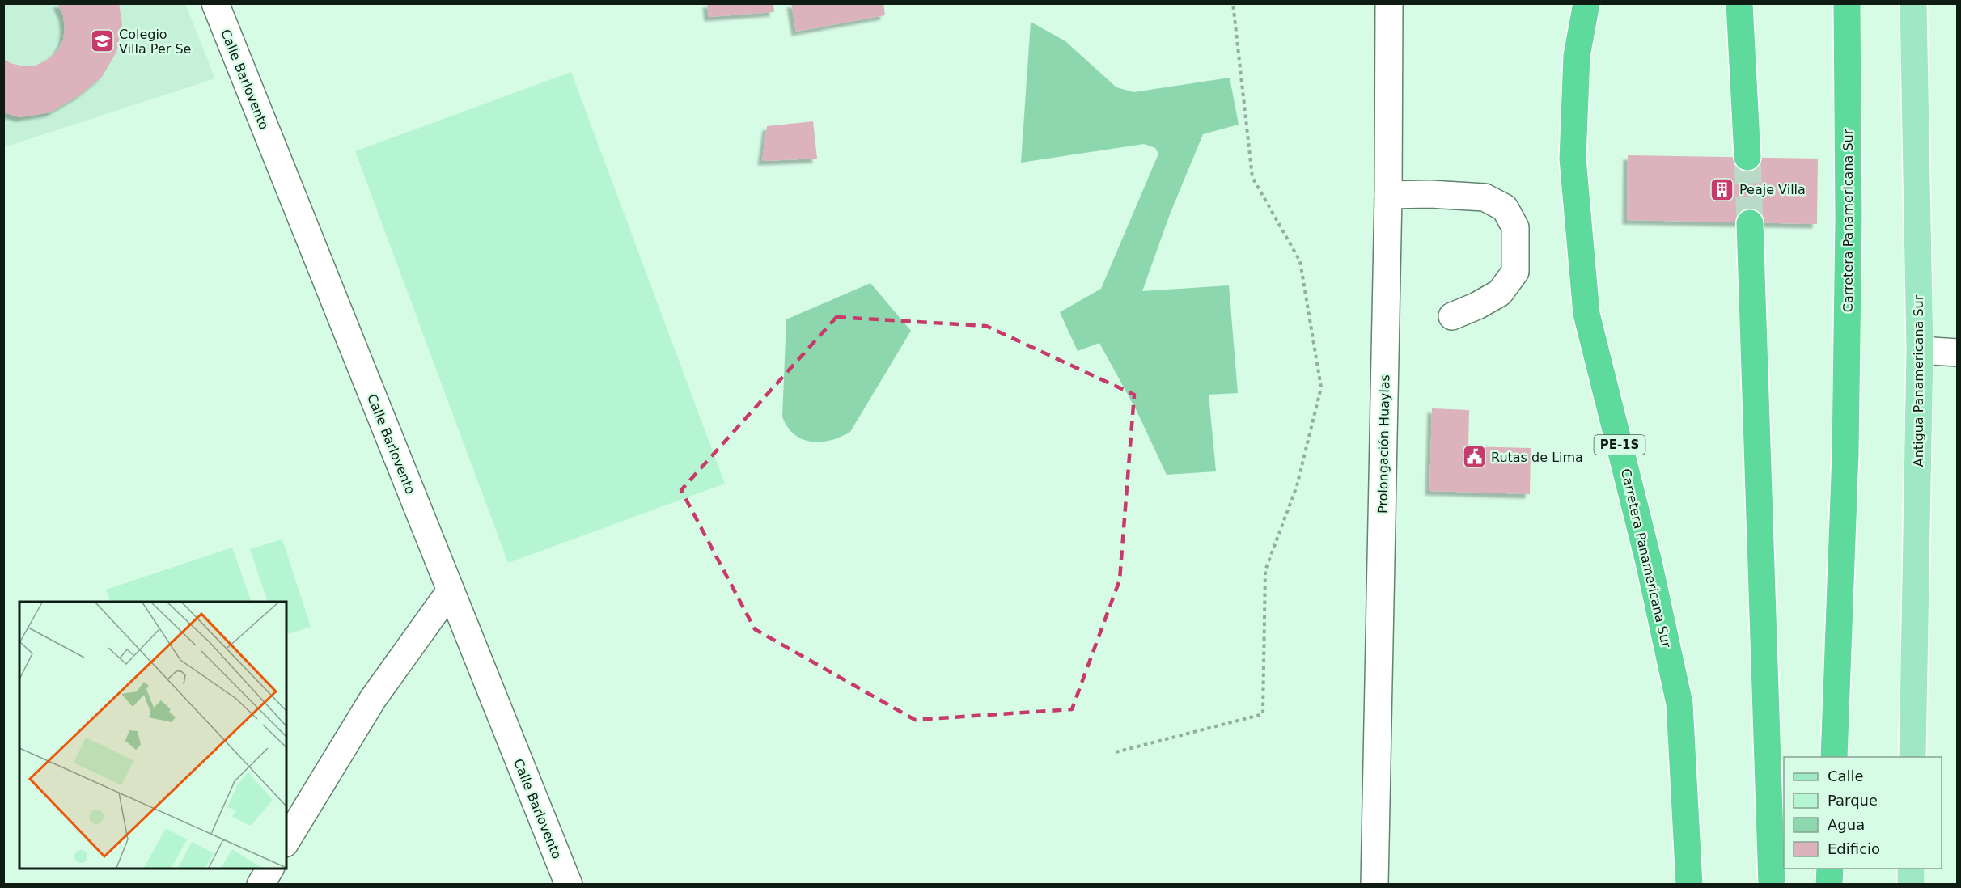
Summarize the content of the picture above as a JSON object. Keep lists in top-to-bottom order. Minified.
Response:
{"streets":{"highway":["Carretera Panamericana Sur","PE-1S"],"main road":["Antigua Panamericana Sur"],"street":["Calle Barlovento","Prolongación Huaylas"]},"places":{"school or university":["Colegio Villa Per Se"],"building":["Peaje Villa"],"public building":["Rutas de Lima"]},"legend":["Calle","Parque","Agua","Edificio"]}
